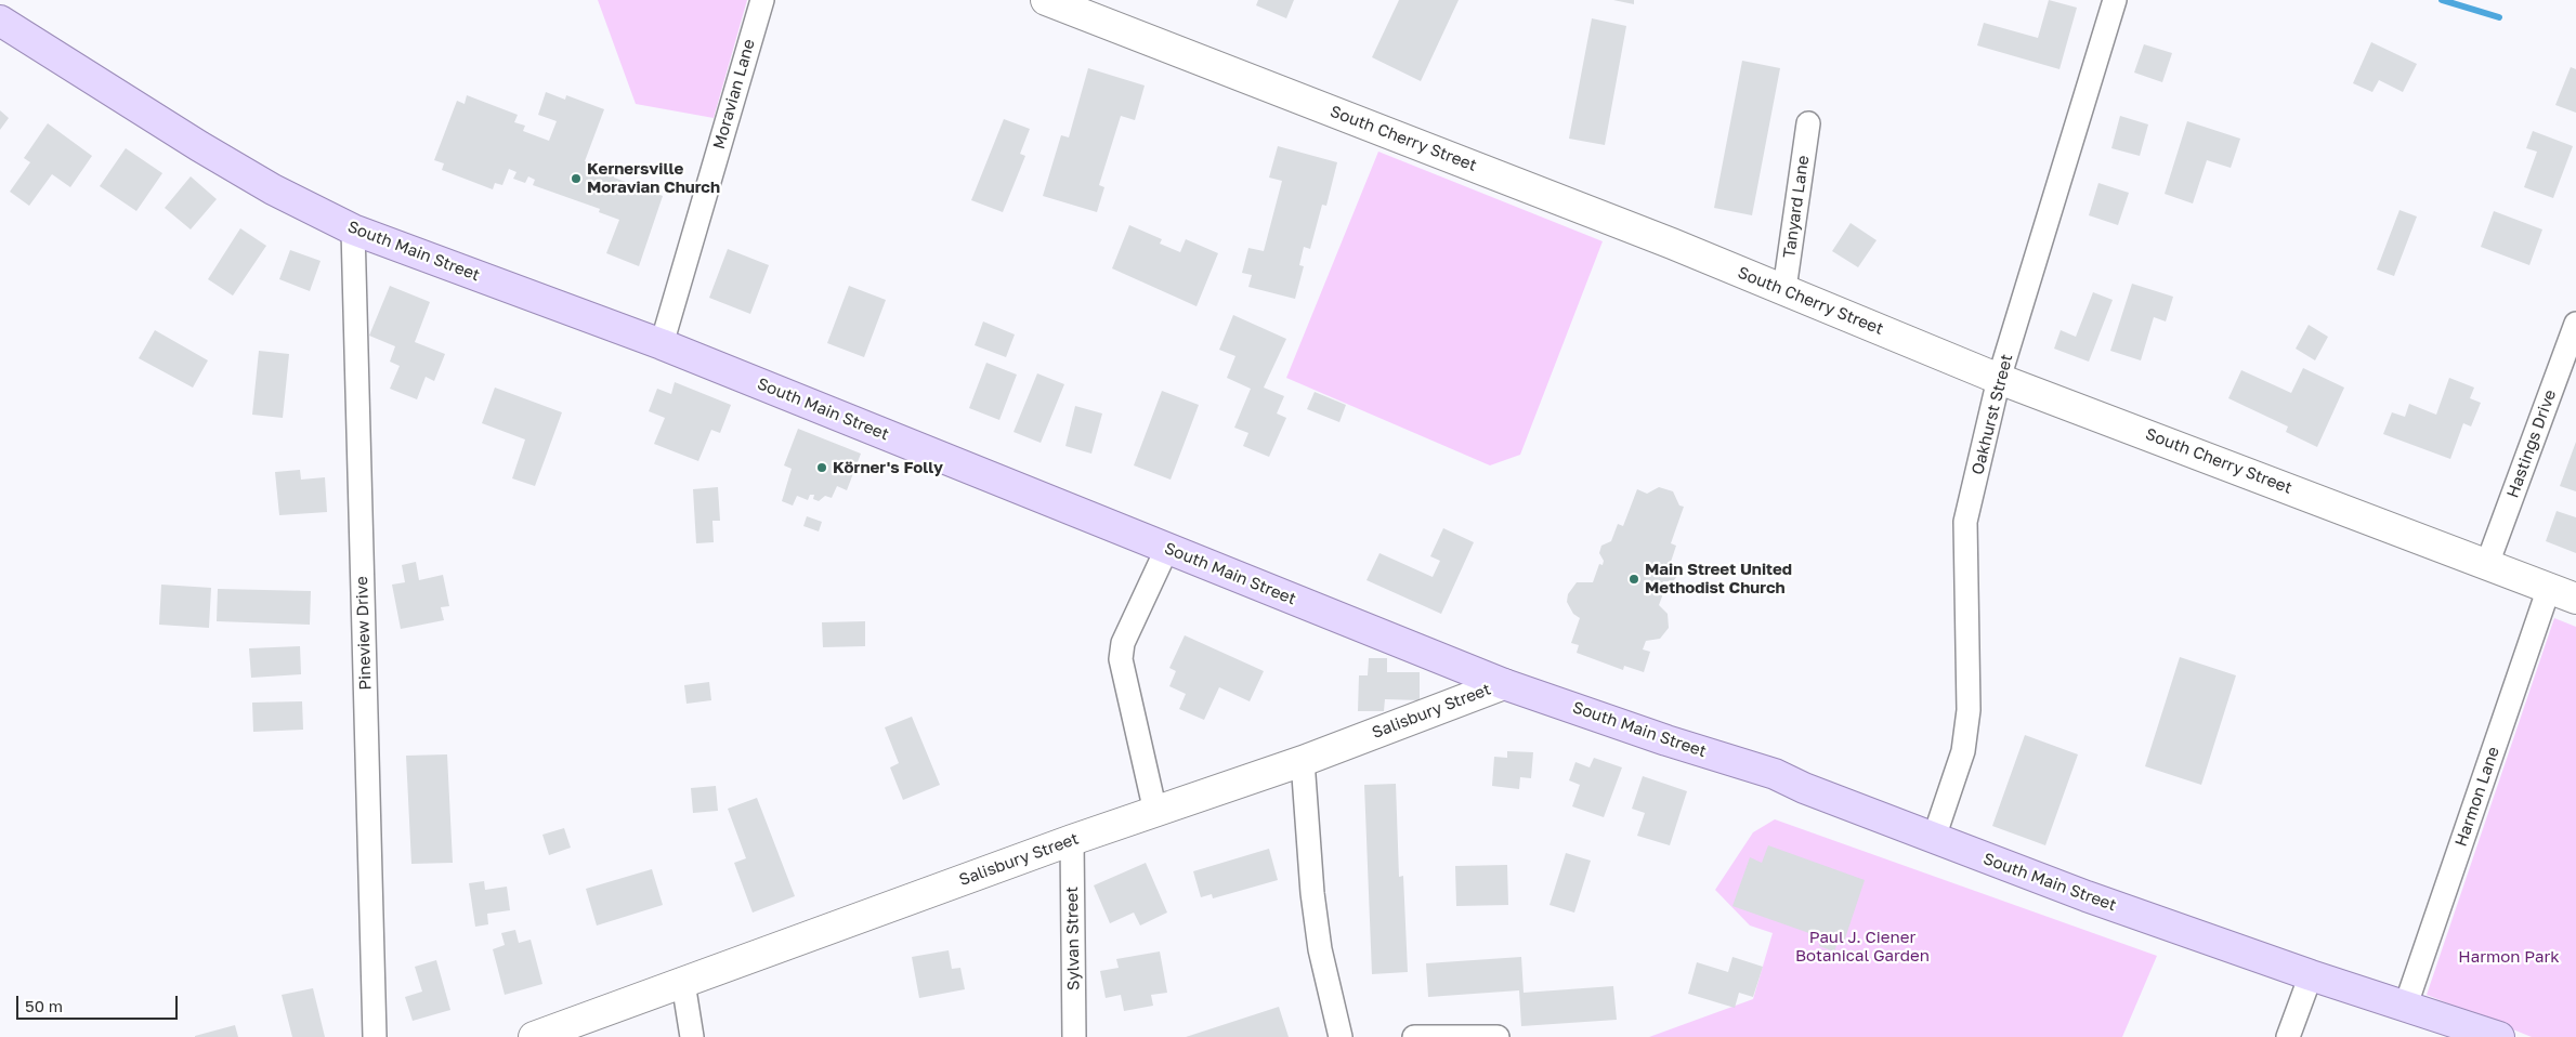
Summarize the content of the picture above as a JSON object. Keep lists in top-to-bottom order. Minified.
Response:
{"streets":{"main road":["South Cherry Street","South Main Street","Salisbury Street"],"street":["Moravian Lane","Tanyard Lane","Oakhurst Street","Hastings Drive","Pineview Drive","Harmon Lane","Sylvan Street"]},"crossings":[["Moravian Lane","South Main Street"],["South Cherry Street","Tanyard Lane"],["South Cherry Street","Oakhurst Street"],["South Cherry Street","Hastings Drive"],["South Cherry Street","Harmon Lane"],["South Main Street","Oakhurst Street"],["South Main Street","Pineview Drive"],["South Main Street","Salisbury Street"],["South Main Street","Harmon Lane"],["Salisbury Street","Sylvan Street"]],"parks":["Paul J. Ciener Botanical Garden","Harmon Park"],"places":["Kernersville Moravian Church","Körner's Folly","Main Street United Methodist Church"],"scale_bar":"50 m"}
